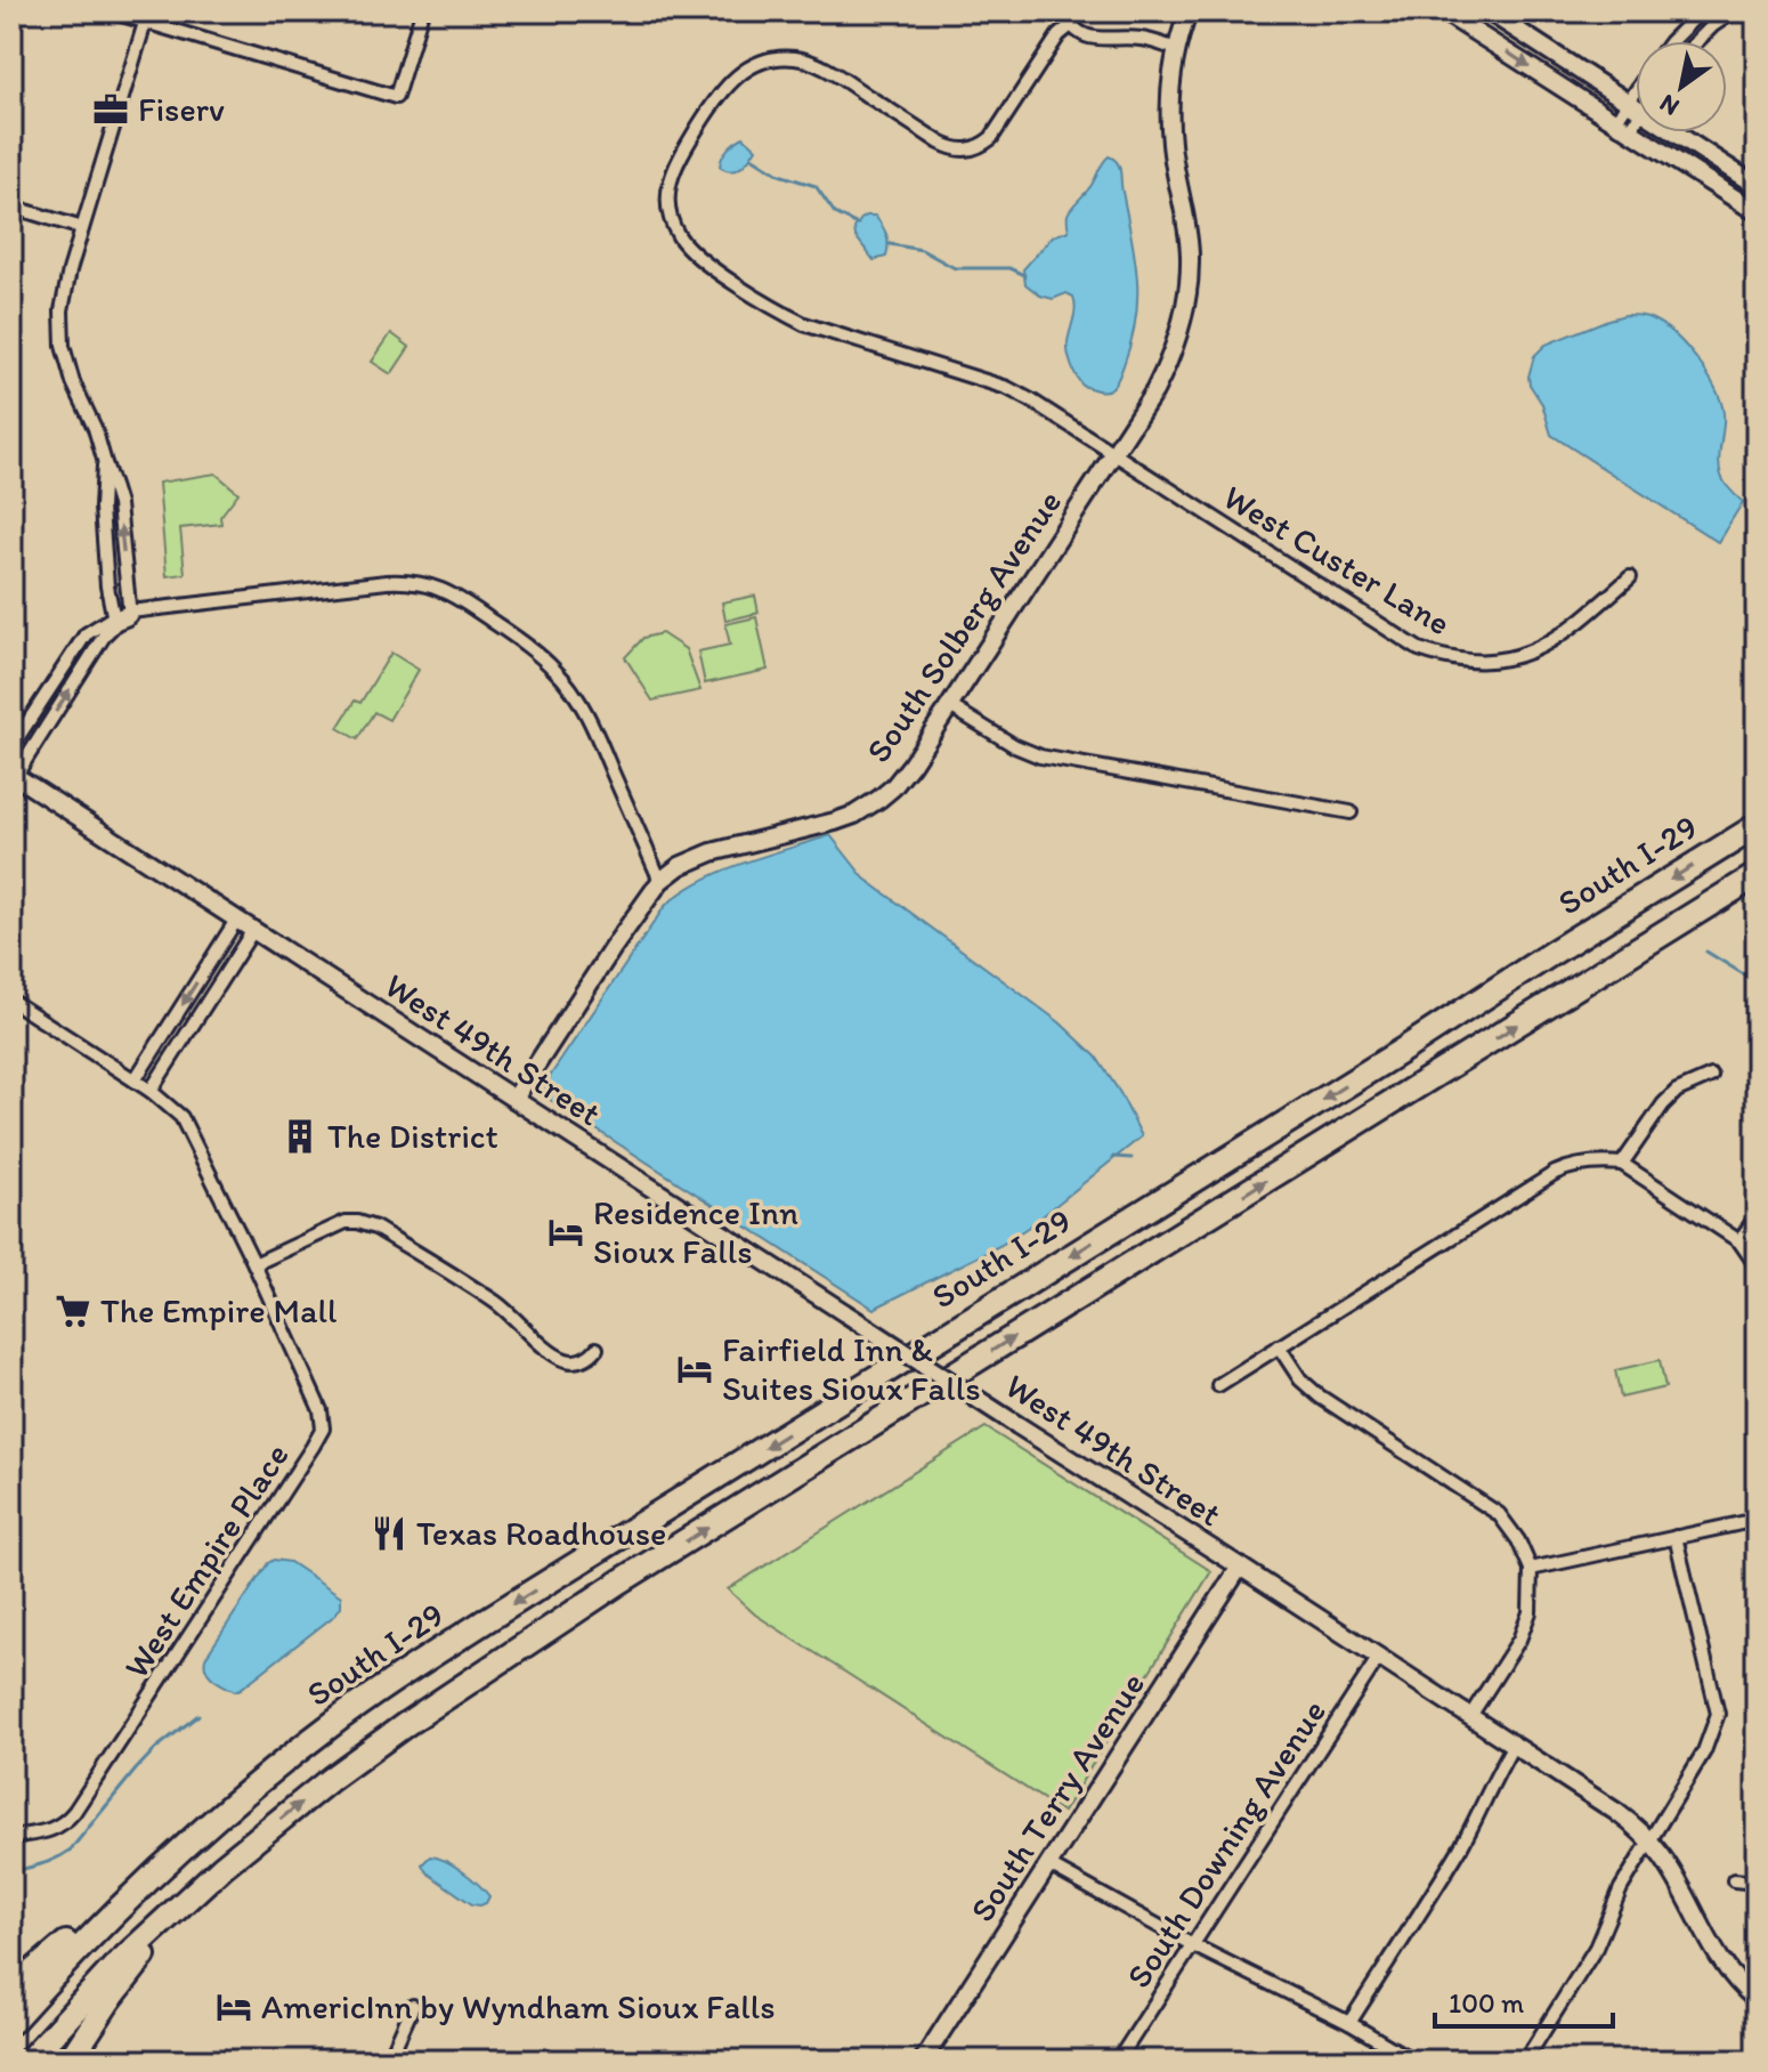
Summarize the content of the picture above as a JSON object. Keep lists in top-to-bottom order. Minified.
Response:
{"streets":{"highway":["South I-29"],"main road":["South Solberg Avenue","West 49th Street","South Terry Avenue"],"street":["West Custer Lane","West Empire Place","South Downing Avenue"]},"crossings":[["West Custer Lane","South Solberg Avenue"],["South Solberg Avenue","West 49th Street"],["West 49th Street","South Terry Avenue"],["West 49th Street","South Downing Avenue"]],"places":{"office":["Fiserv"],"building":["The District"],"hotel":["Residence Inn Sioux Falls","Fairfield Inn & Suites Sioux Falls","AmericInn by Wyndham Sioux Falls"],"supermarket":["The Empire Mall"],"restaurant":["Texas Roadhouse"]},"scale_bar":"100 m","north":"bottom left"}
